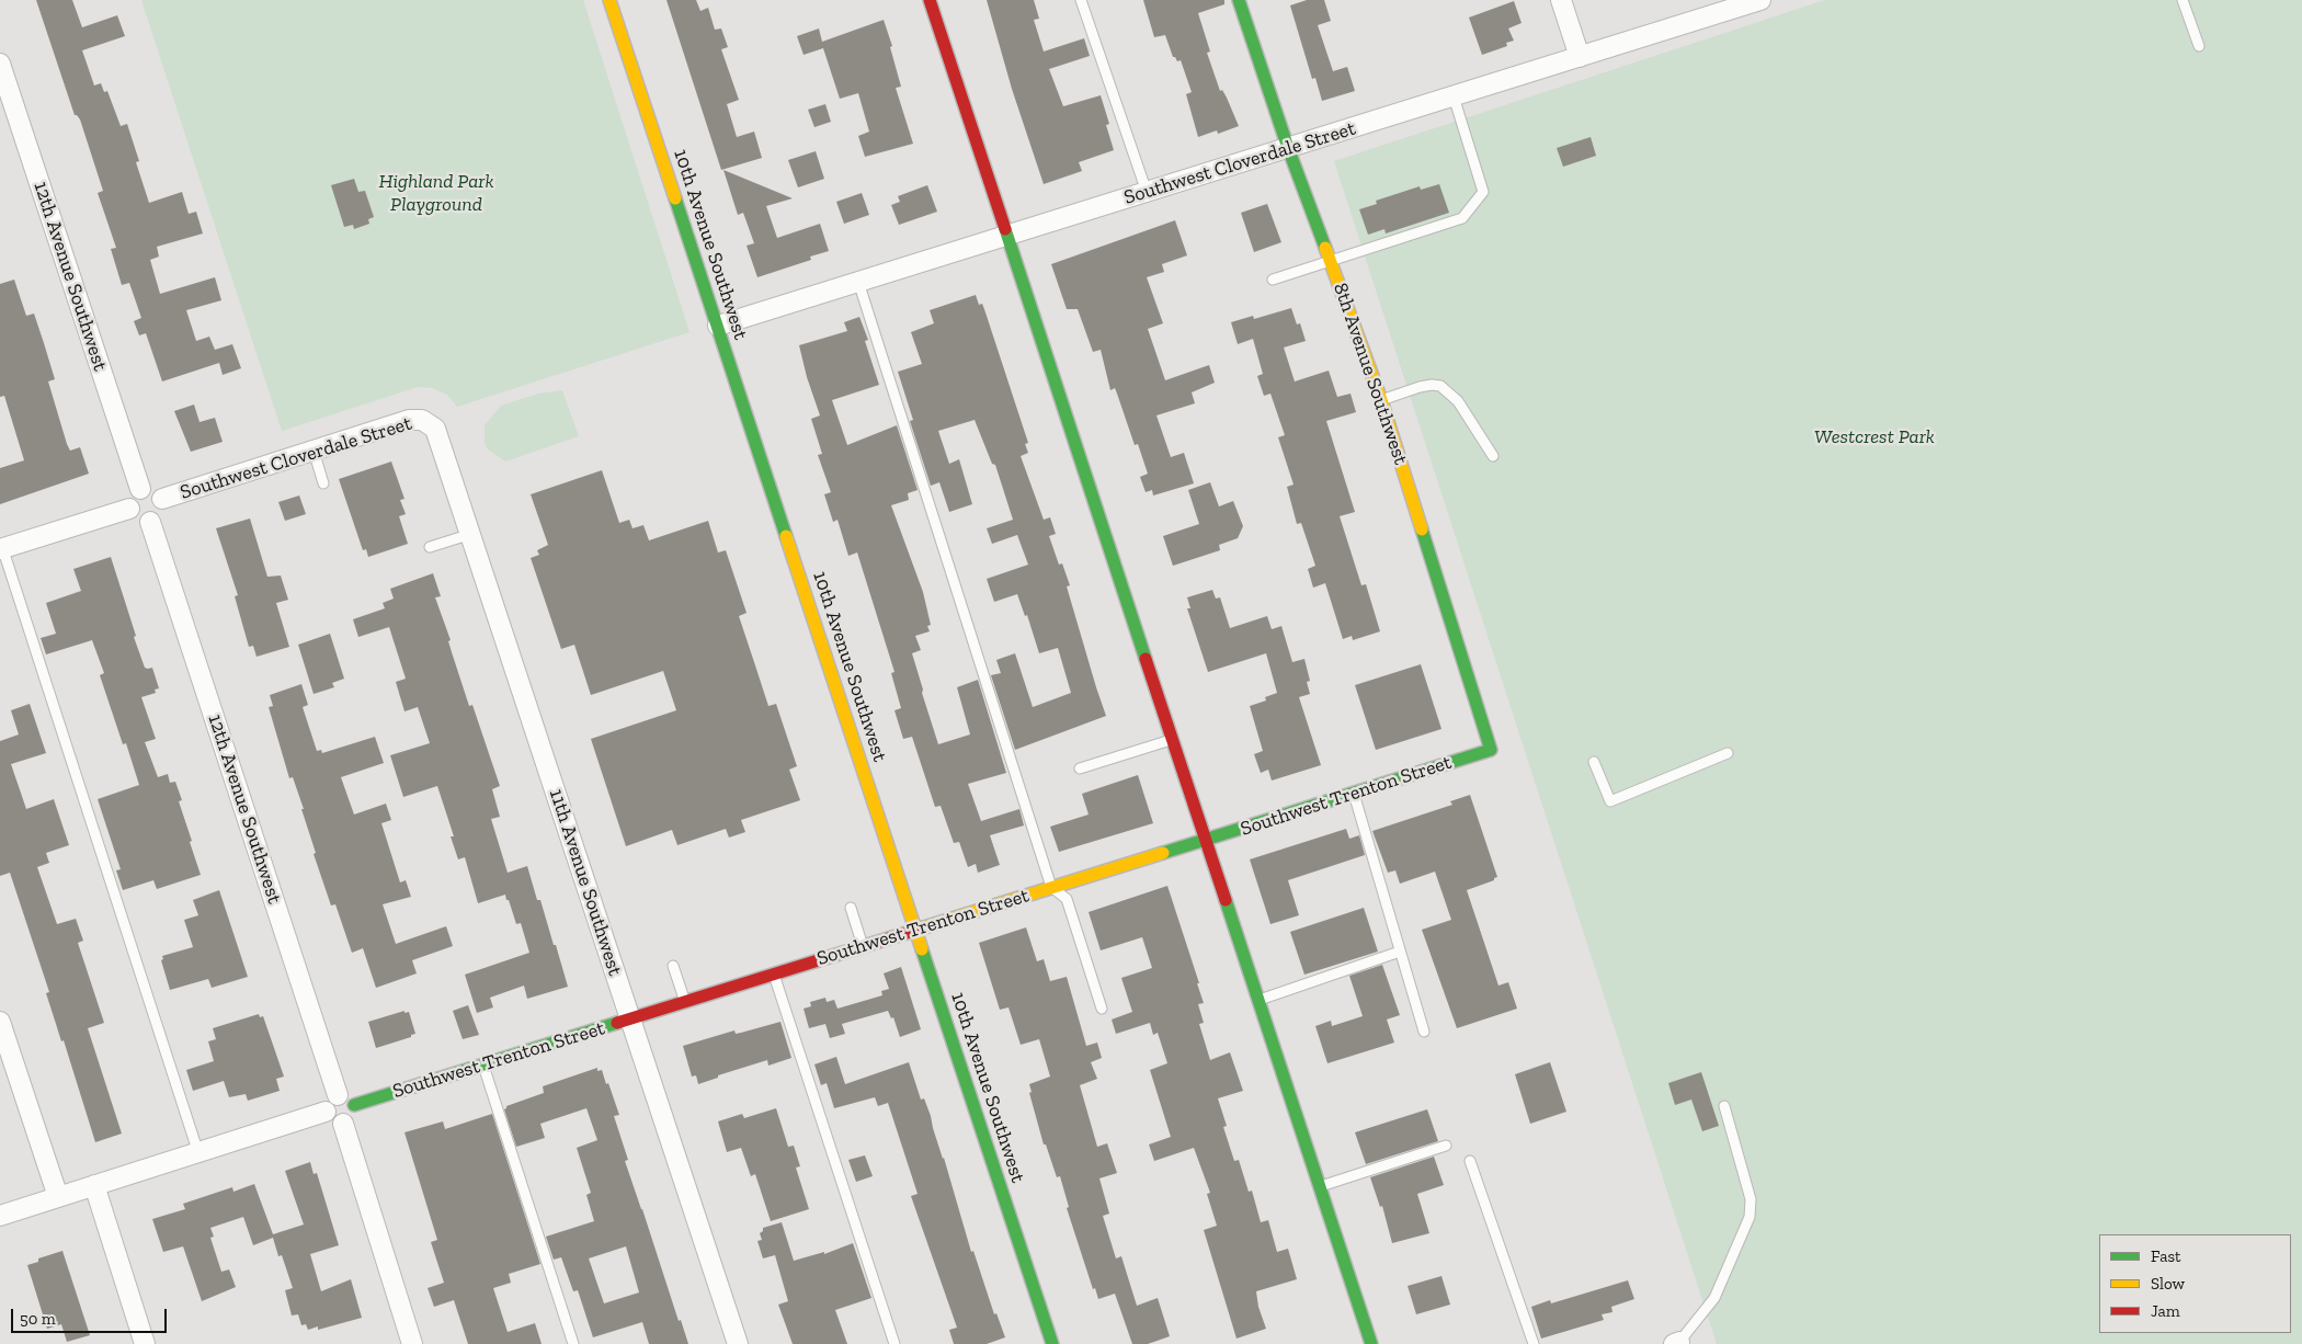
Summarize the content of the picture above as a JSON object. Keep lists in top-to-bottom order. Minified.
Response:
{"streets":{"street":["Southwest Cloverdale Street","10th Avenue Southwest","12th Avenue Southwest","8th Avenue Southwest","Southwest Trenton Street","11th Avenue Southwest"]},"crossings":[["Southwest Cloverdale Street","10th Avenue Southwest"],["Southwest Cloverdale Street","12th Avenue Southwest"],["Southwest Cloverdale Street","8th Avenue Southwest"],["Southwest Cloverdale Street","11th Avenue Southwest"],["10th Avenue Southwest","Southwest Trenton Street"],["12th Avenue Southwest","Southwest Trenton Street"],["8th Avenue Southwest","Southwest Trenton Street"],["Southwest Trenton Street","11th Avenue Southwest"]],"parks":["Highland Park Playground","Westcrest Park"],"legend":["Fast","Slow","Jam"],"scale_bar":"50 m"}
